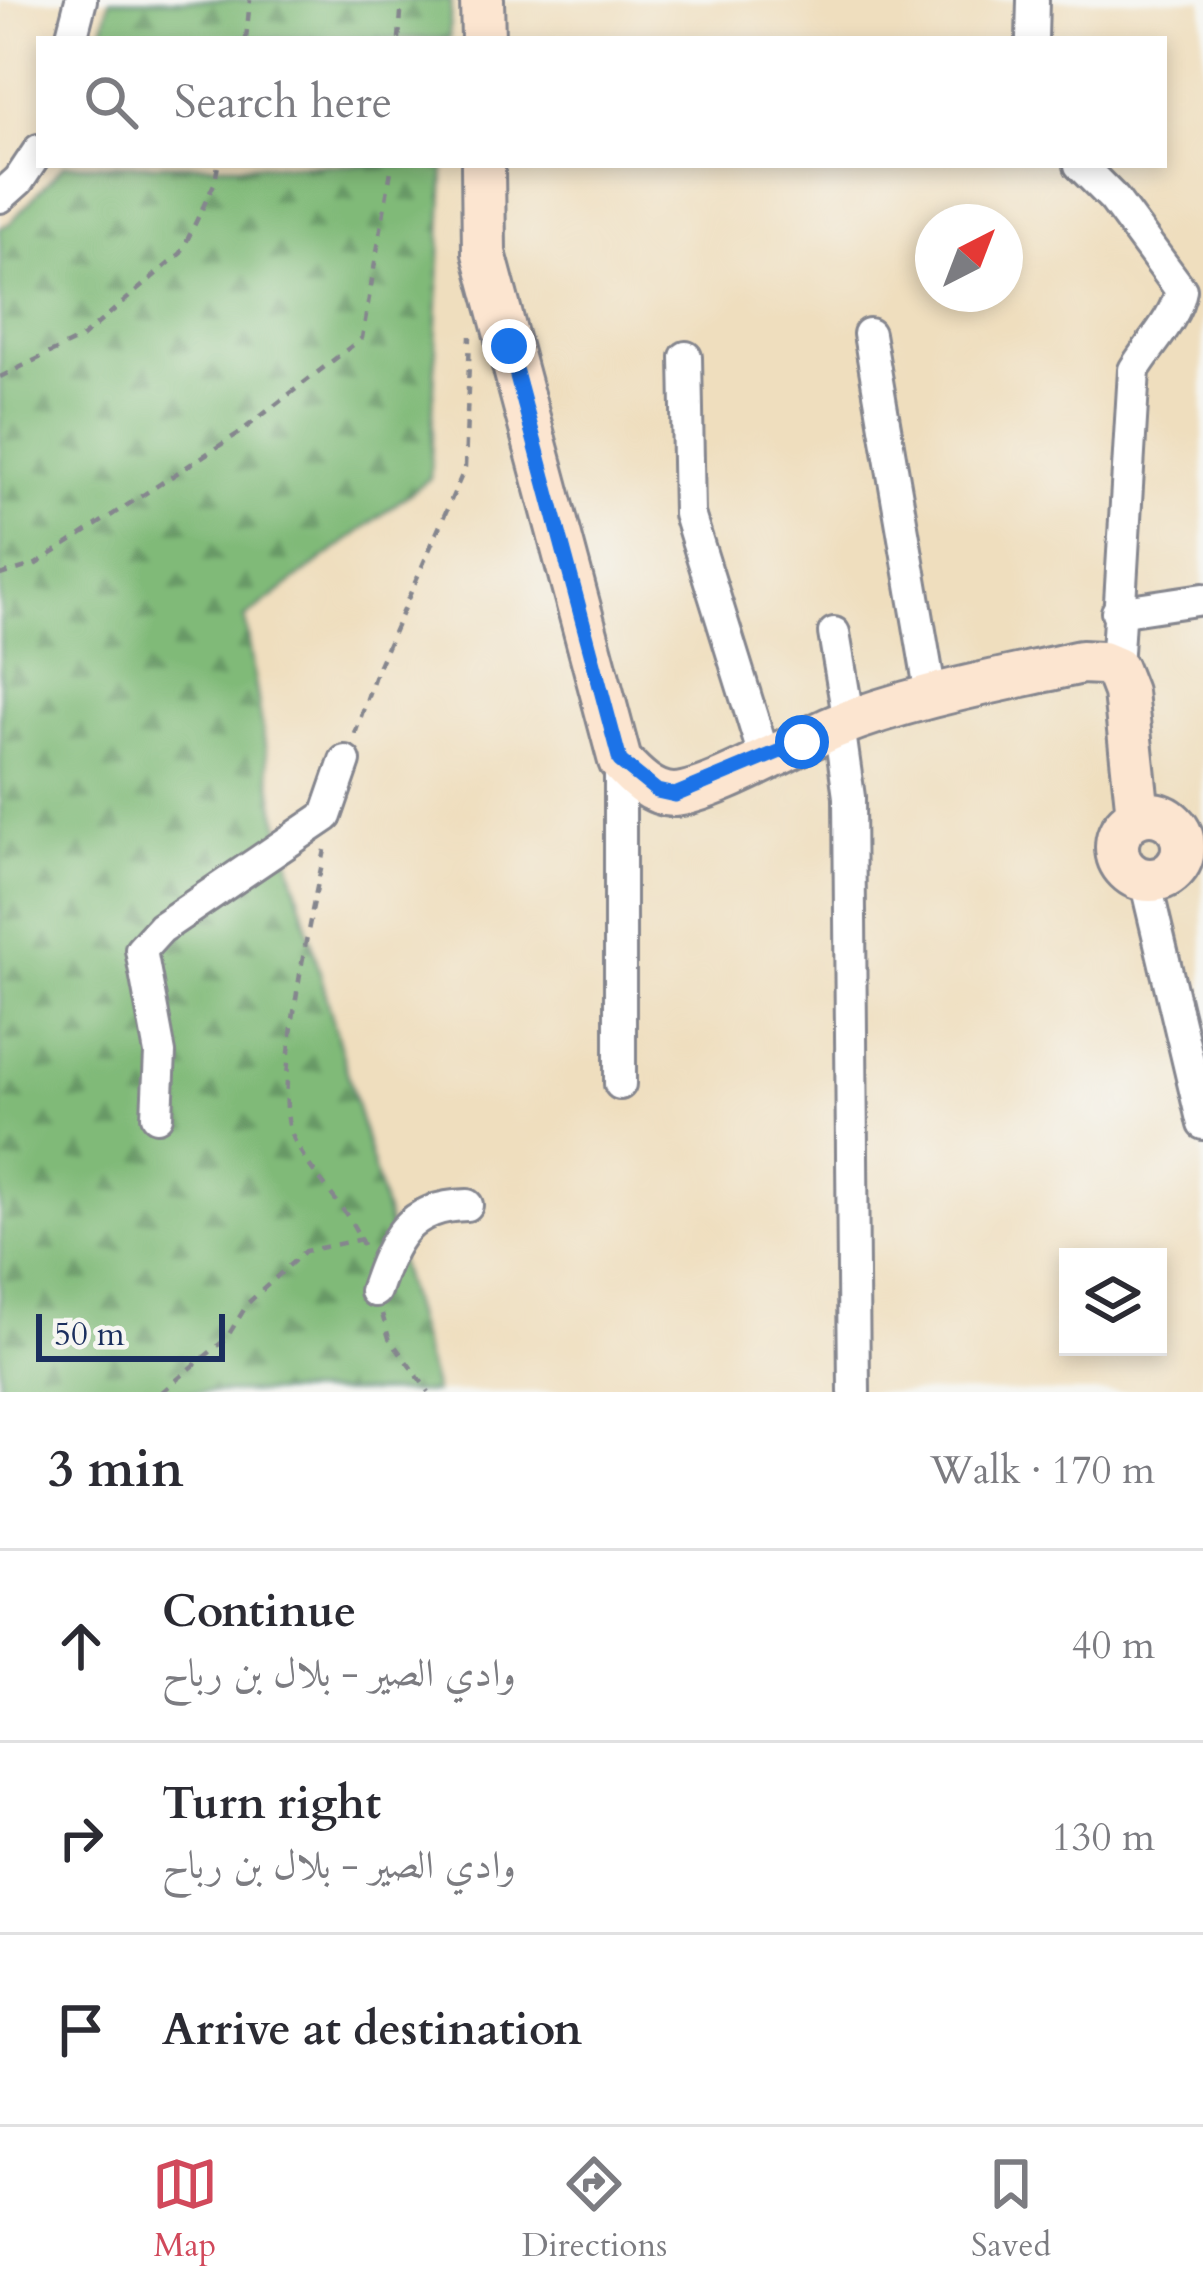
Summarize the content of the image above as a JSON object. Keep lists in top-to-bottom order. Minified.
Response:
{"scale_bar":"50 m","north":"top right","page":{"search":"Search here","scale":"50 m","heading":["3 min","Walk · 170 m"],"list":[["Continue","وادي الصير - بلال بن رباح","40 m"],["Turn right","وادي الصير - بلال بن رباح","130 m"],"Arrive at destination"],"nav":["Map","Directions","Saved"]}}
